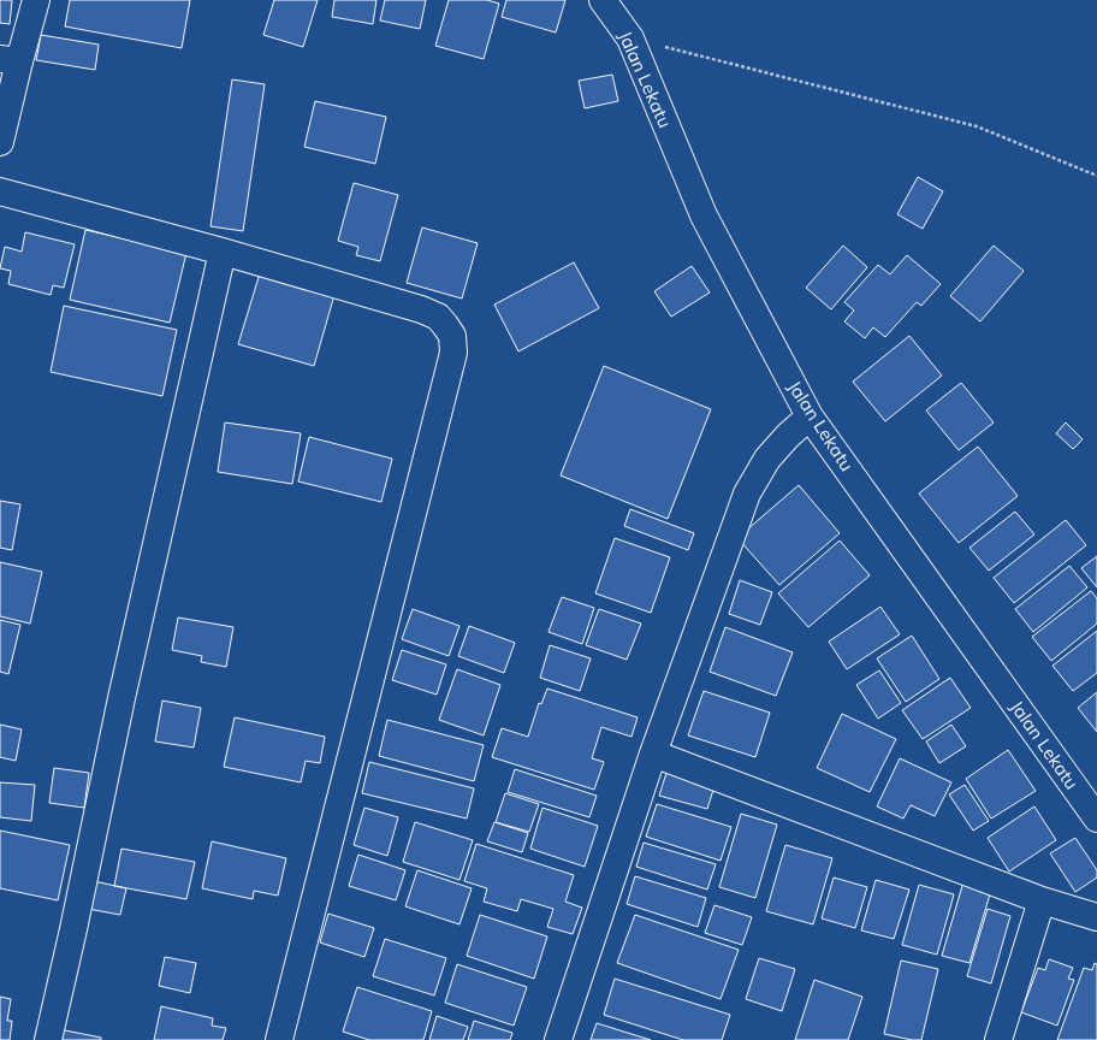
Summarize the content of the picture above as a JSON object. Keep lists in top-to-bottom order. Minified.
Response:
{"streets":{"street":["Jalan Lekatu"]}}
